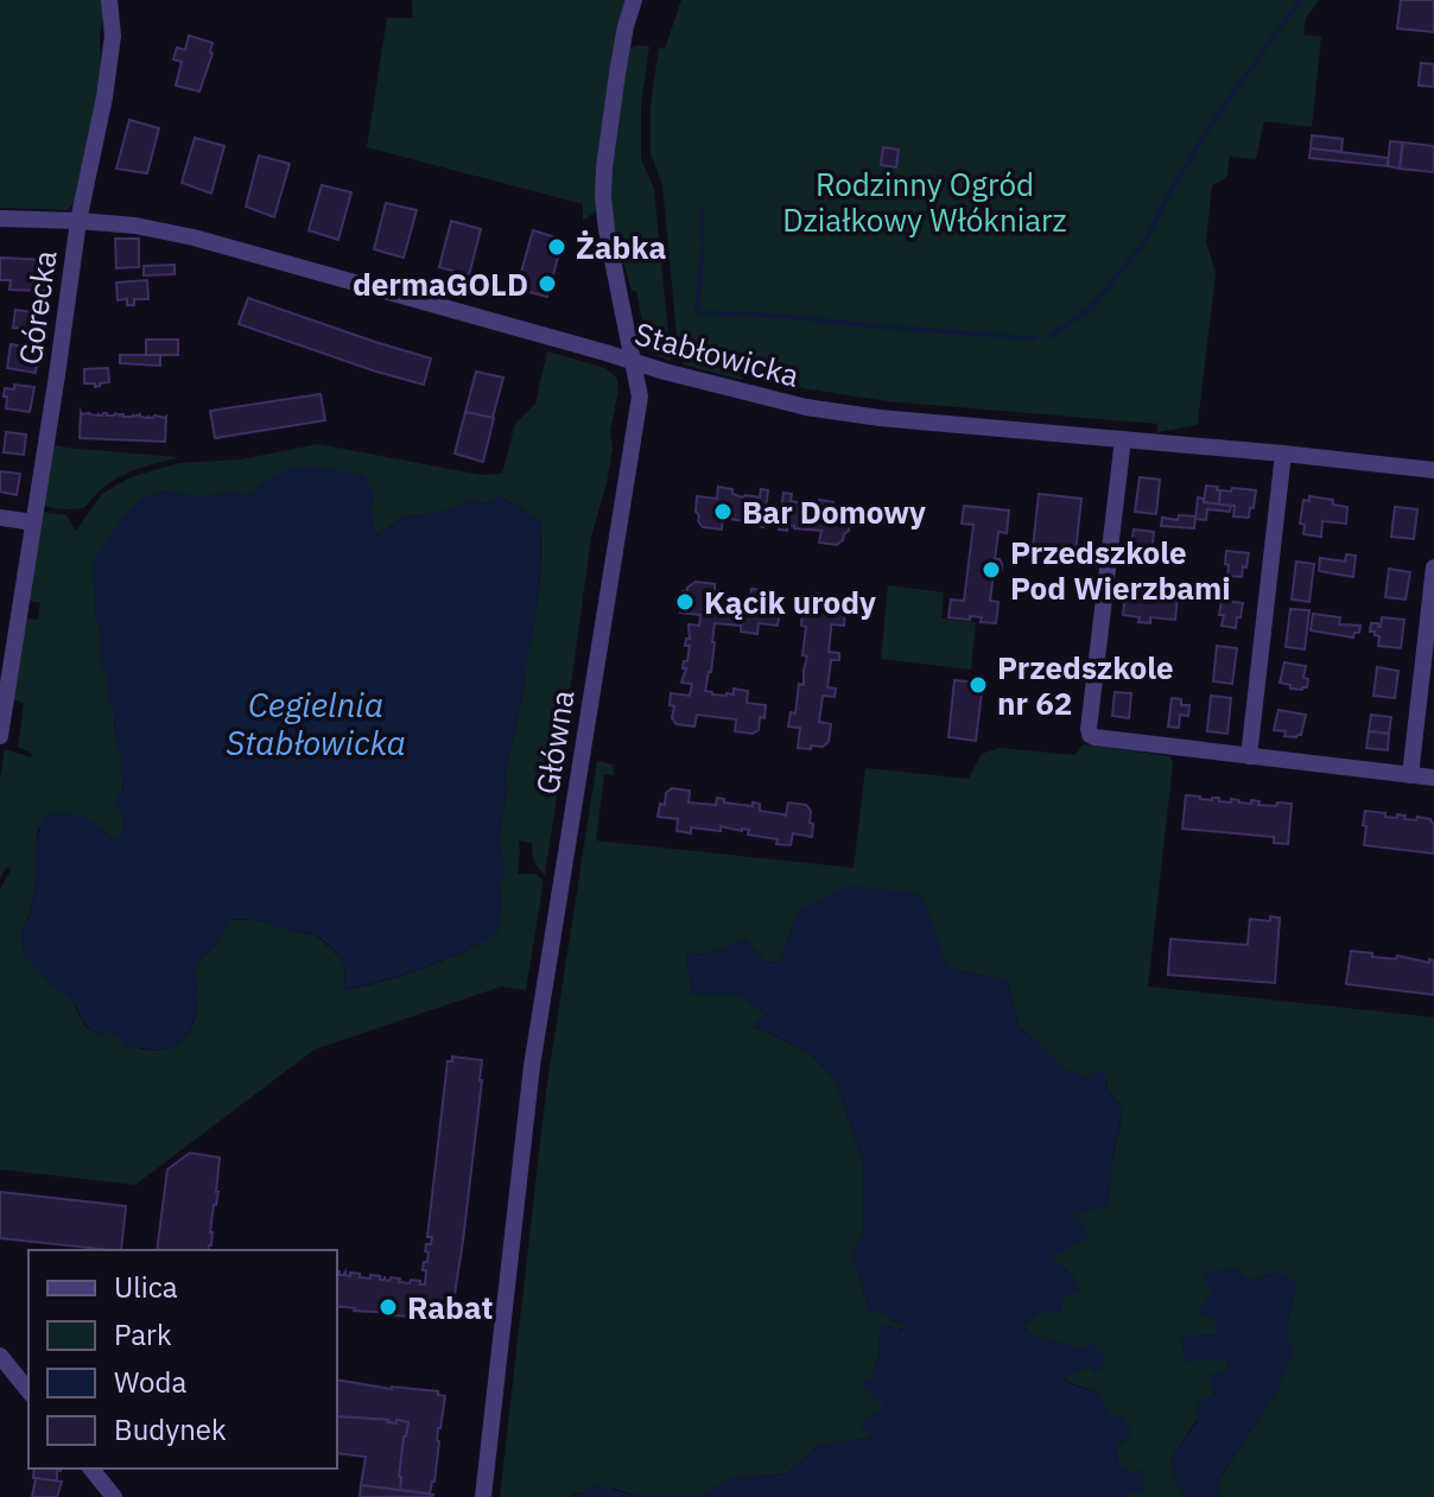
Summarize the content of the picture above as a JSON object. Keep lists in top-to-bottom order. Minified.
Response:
{"streets":{"street":["Górecka","Stabłowicka","Główna"]},"crossings":[["Górecka","Stabłowicka"],["Stabłowicka","Główna"]],"water":["Cegielnia Stabłowicka"],"parks":["Rodzinny Ogród Działkowy Włókniarz"],"places":["Żabka","dermaGOLD","Bar Domowy","Przedszkole Pod Wierzbami","Kącik urody","Przedszkole nr 62","Rabat"],"legend":["Ulica","Park","Woda","Budynek"]}
